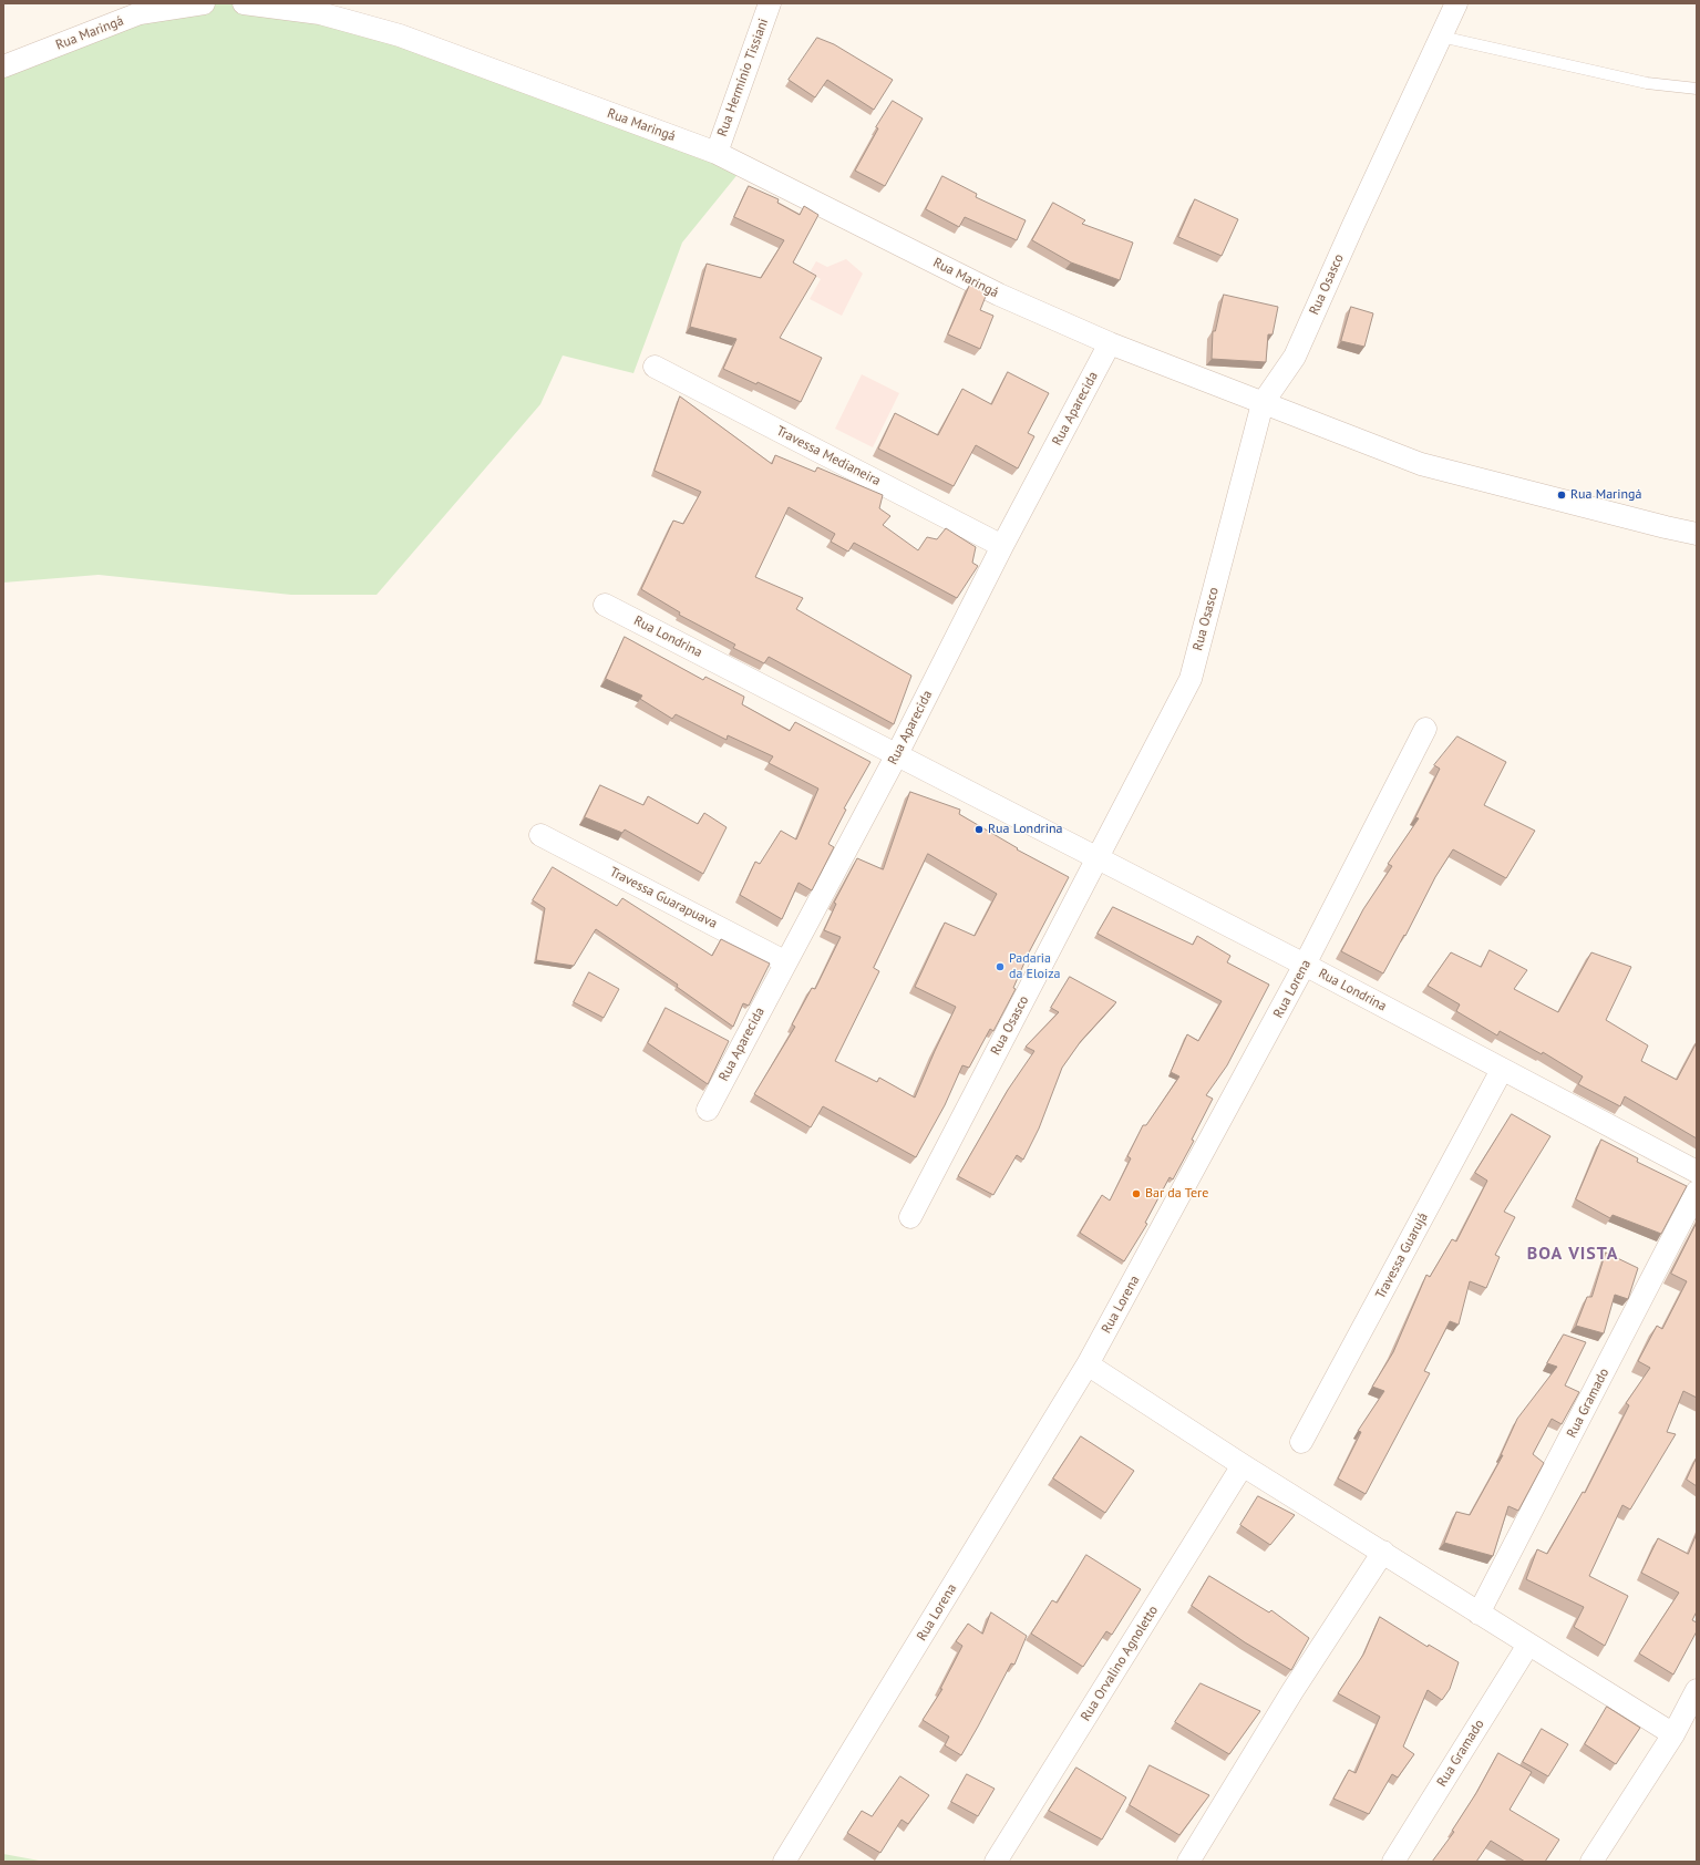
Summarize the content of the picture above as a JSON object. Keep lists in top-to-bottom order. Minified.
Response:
{"streets":{"street":["Rua Maringá","Rua Hermínio Tissiani","Rua Osasco","Rua Aparecida","Travessa Medianeira","Rua Londrina","Travessa Guarapuava","Rua Lorena","Travessa Guarujá","Rua Gramado","Rua Orvalino Agnoletto"]},"crossings":[["Rua Maringá","Rua Hermínio Tissiani"],["Rua Maringá","Rua Osasco"],["Rua Maringá","Rua Aparecida"],["Rua Osasco","Rua Londrina"],["Rua Aparecida","Travessa Medianeira"],["Rua Aparecida","Rua Londrina"],["Rua Aparecida","Travessa Guarapuava"],["Rua Londrina","Rua Lorena"],["Rua Londrina","Travessa Guarujá"]],"districts":["BOA VISTA"],"places":["Rua Maringá","Rua Londrina","Padaria da Eloiza","Bar da Tere"]}
